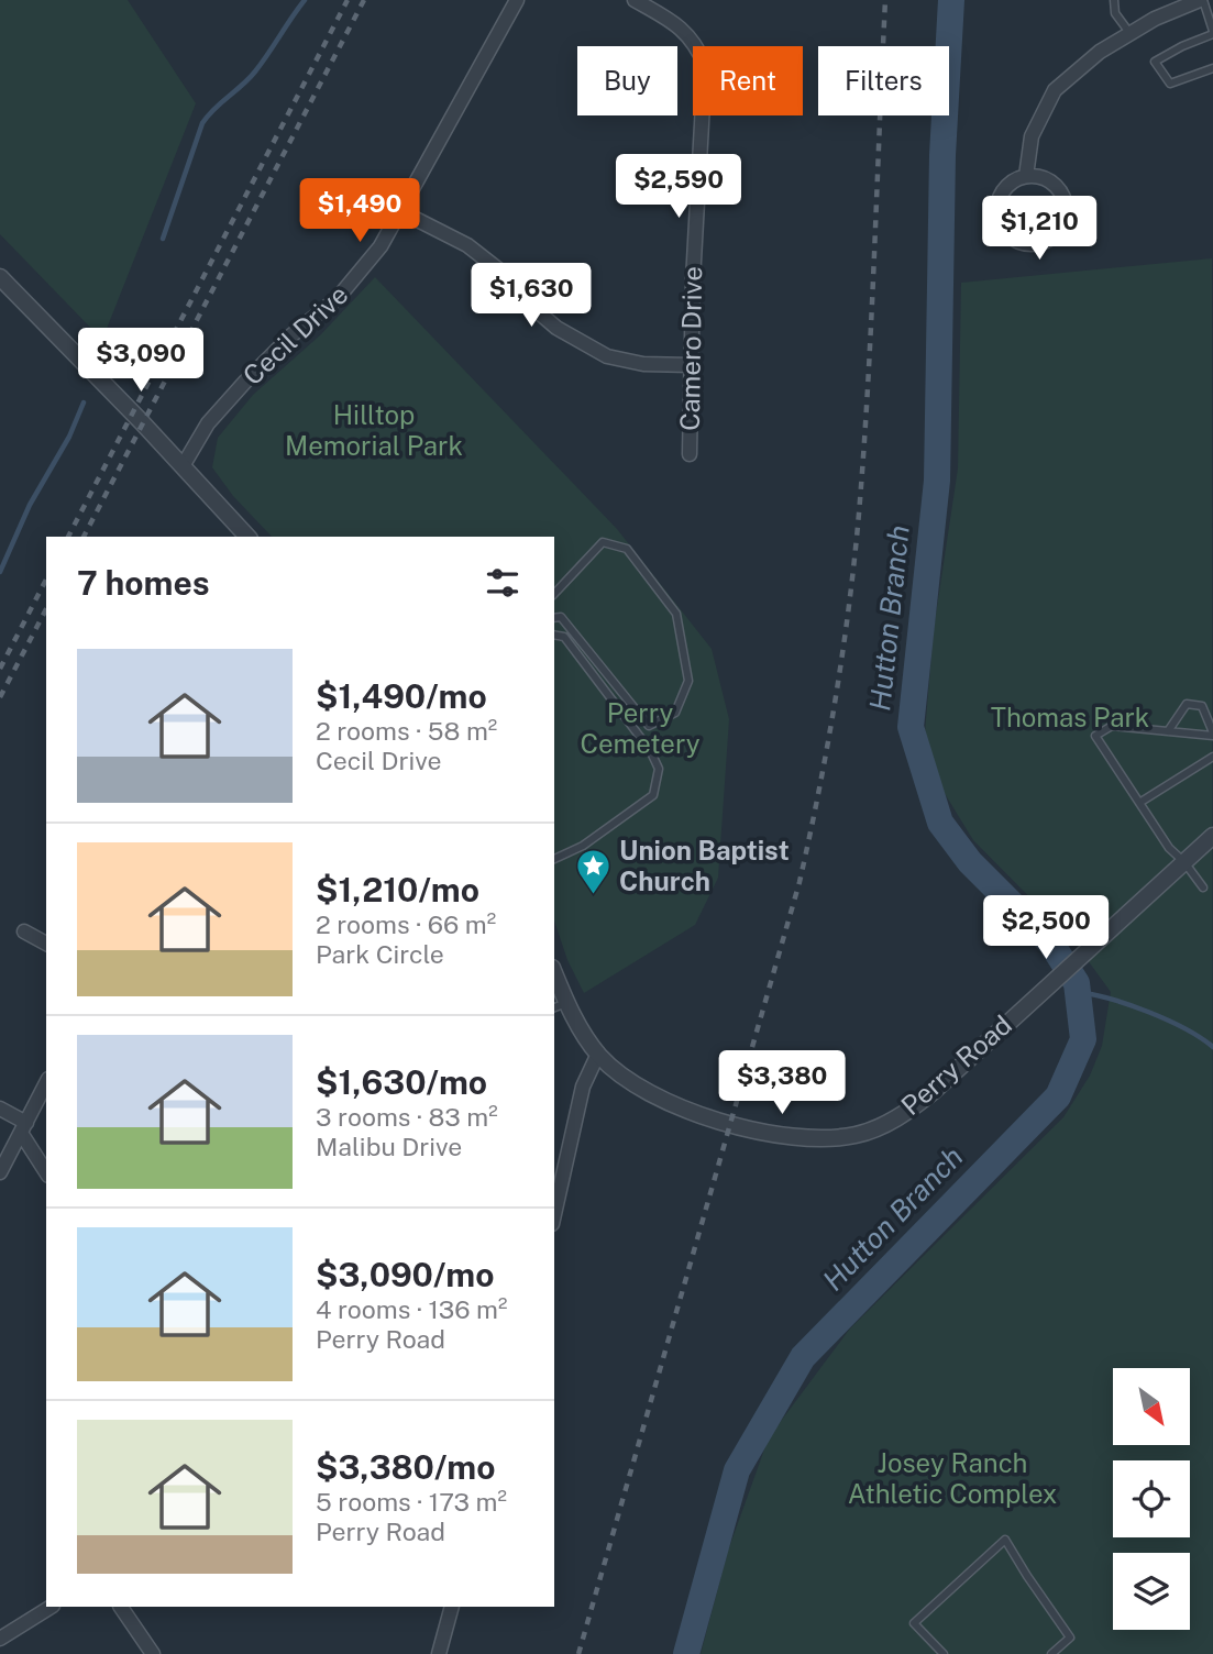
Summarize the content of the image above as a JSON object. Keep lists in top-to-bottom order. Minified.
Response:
{"streets":{"street":["Cecil Drive","Camero Drive","Perry Road"]},"water":["Hutton Branch"],"parks":["Hilltop Memorial Park","Perry Cemetery","Thomas Park","Josey Ranch Athletic Complex"],"places":{"place":["Union Baptist Church"]},"north":"bottom right","page":{"chip":["Buy","Rent","Filters"],"price":["$2,590","$1,490","$1,210","$1,630","$3,090","$2,500","$3,380"],"heading":"7 homes","list":[{"name":"$1,490/mo","note":"2 rooms · 58 m² · Cecil Drive"},{"name":"$1,210/mo","note":"2 rooms · 66 m² · Park Circle"},{"name":"$1,630/mo","note":"3 rooms · 83 m² · Malibu Drive"},{"name":"$3,090/mo","note":"4 rooms · 136 m² · Perry Road"},{"name":"$3,380/mo","note":"5 rooms · 173 m² · Perry Road"}]}}
